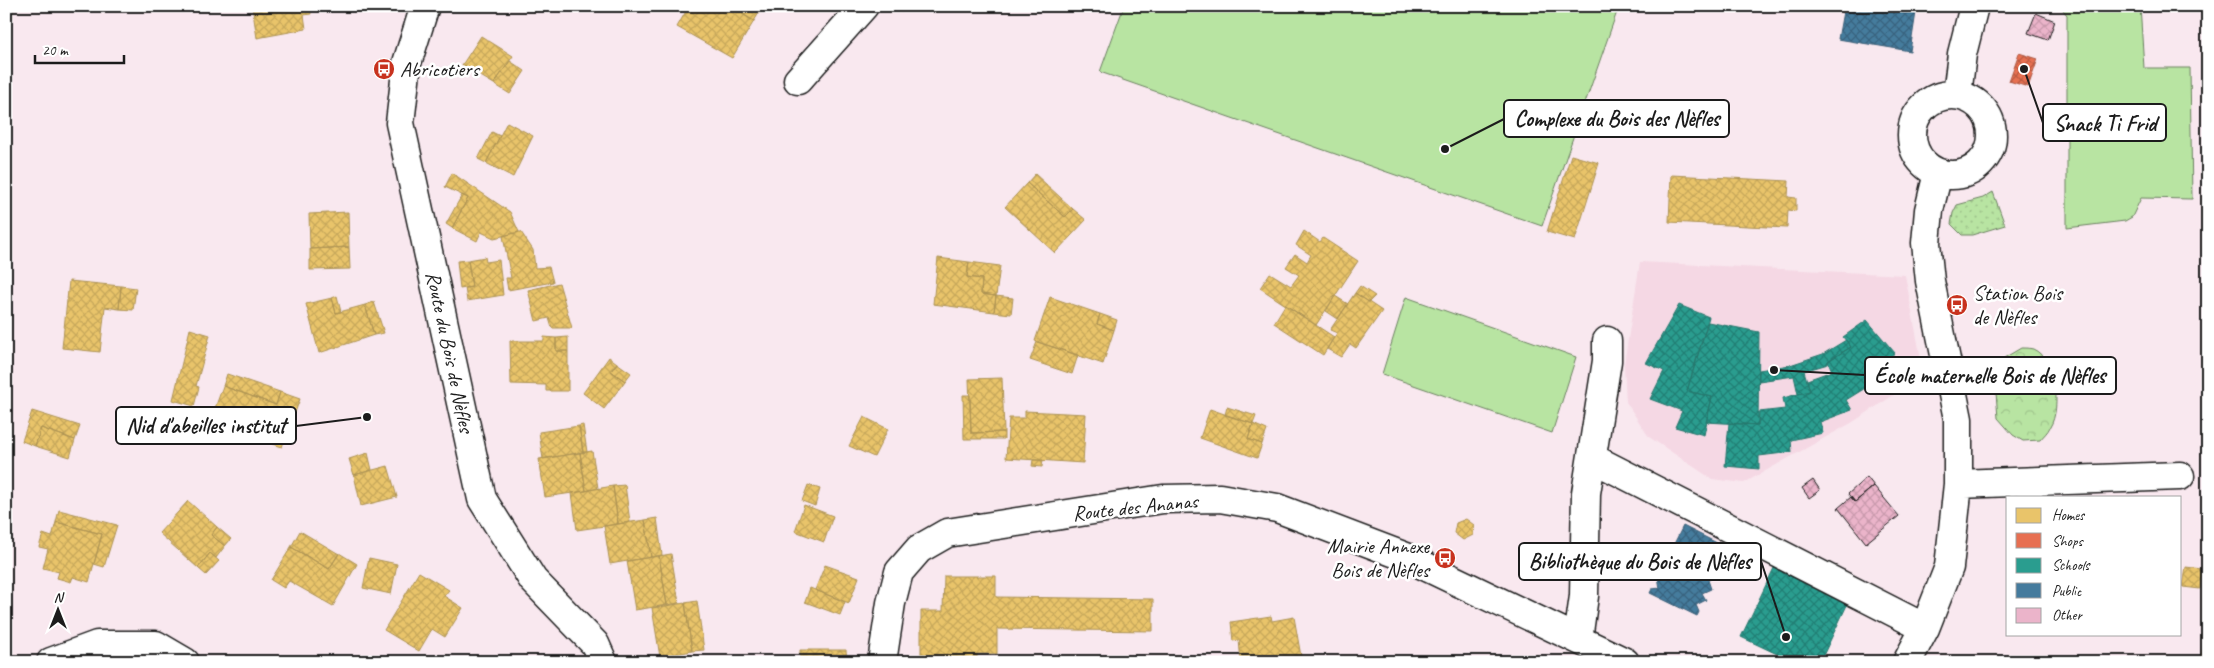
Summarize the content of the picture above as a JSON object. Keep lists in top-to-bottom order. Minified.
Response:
{"streets":{"street":["Route du Bois de Nèfles","Route des Ananas"]},"places":{"bus stop":["Abricotiers","Station Bois de Nèfles","Mairie Annexe Bois de Nèfles"],"other":["Snack Ti Frid","Complexe du Bois des Nèfles","École maternelle Bois de Nèfles","Nid d'abeilles institut","Bibliothèque du Bois de Nèfles"]},"legend":["Homes","Shops","Schools","Public","Other"],"scale_bar":"20 m","north":"top"}
